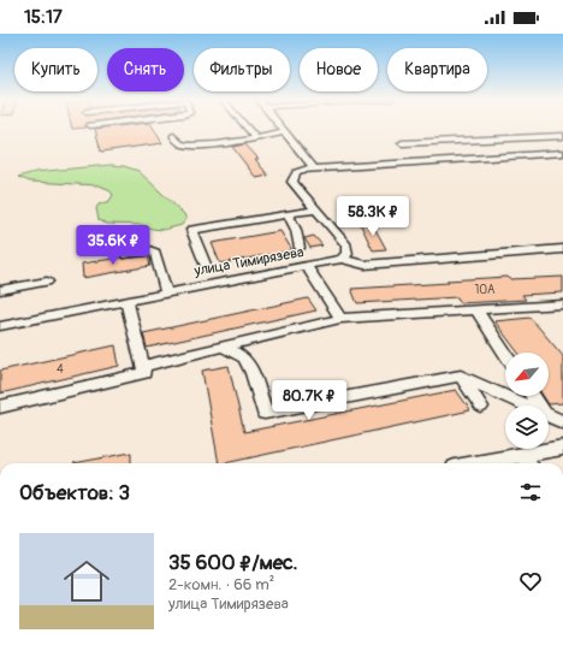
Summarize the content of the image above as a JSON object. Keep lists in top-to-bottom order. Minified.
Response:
{"streets":{"street":["улица Тимирязева"]},"house_numbers":["10А","4"],"north":"bottom left","page":{"status":"15:17","chip":["Купить","Снять","Фильтры","Новое","Квартира"],"price":["58.3K ₽","35.6K ₽","80.7K ₽"],"heading":"Объектов: 3","list":[{"name":"35 600 ₽/мес.","note":"2-комн. · 66 m² · улица Тимирязева"}]}}
